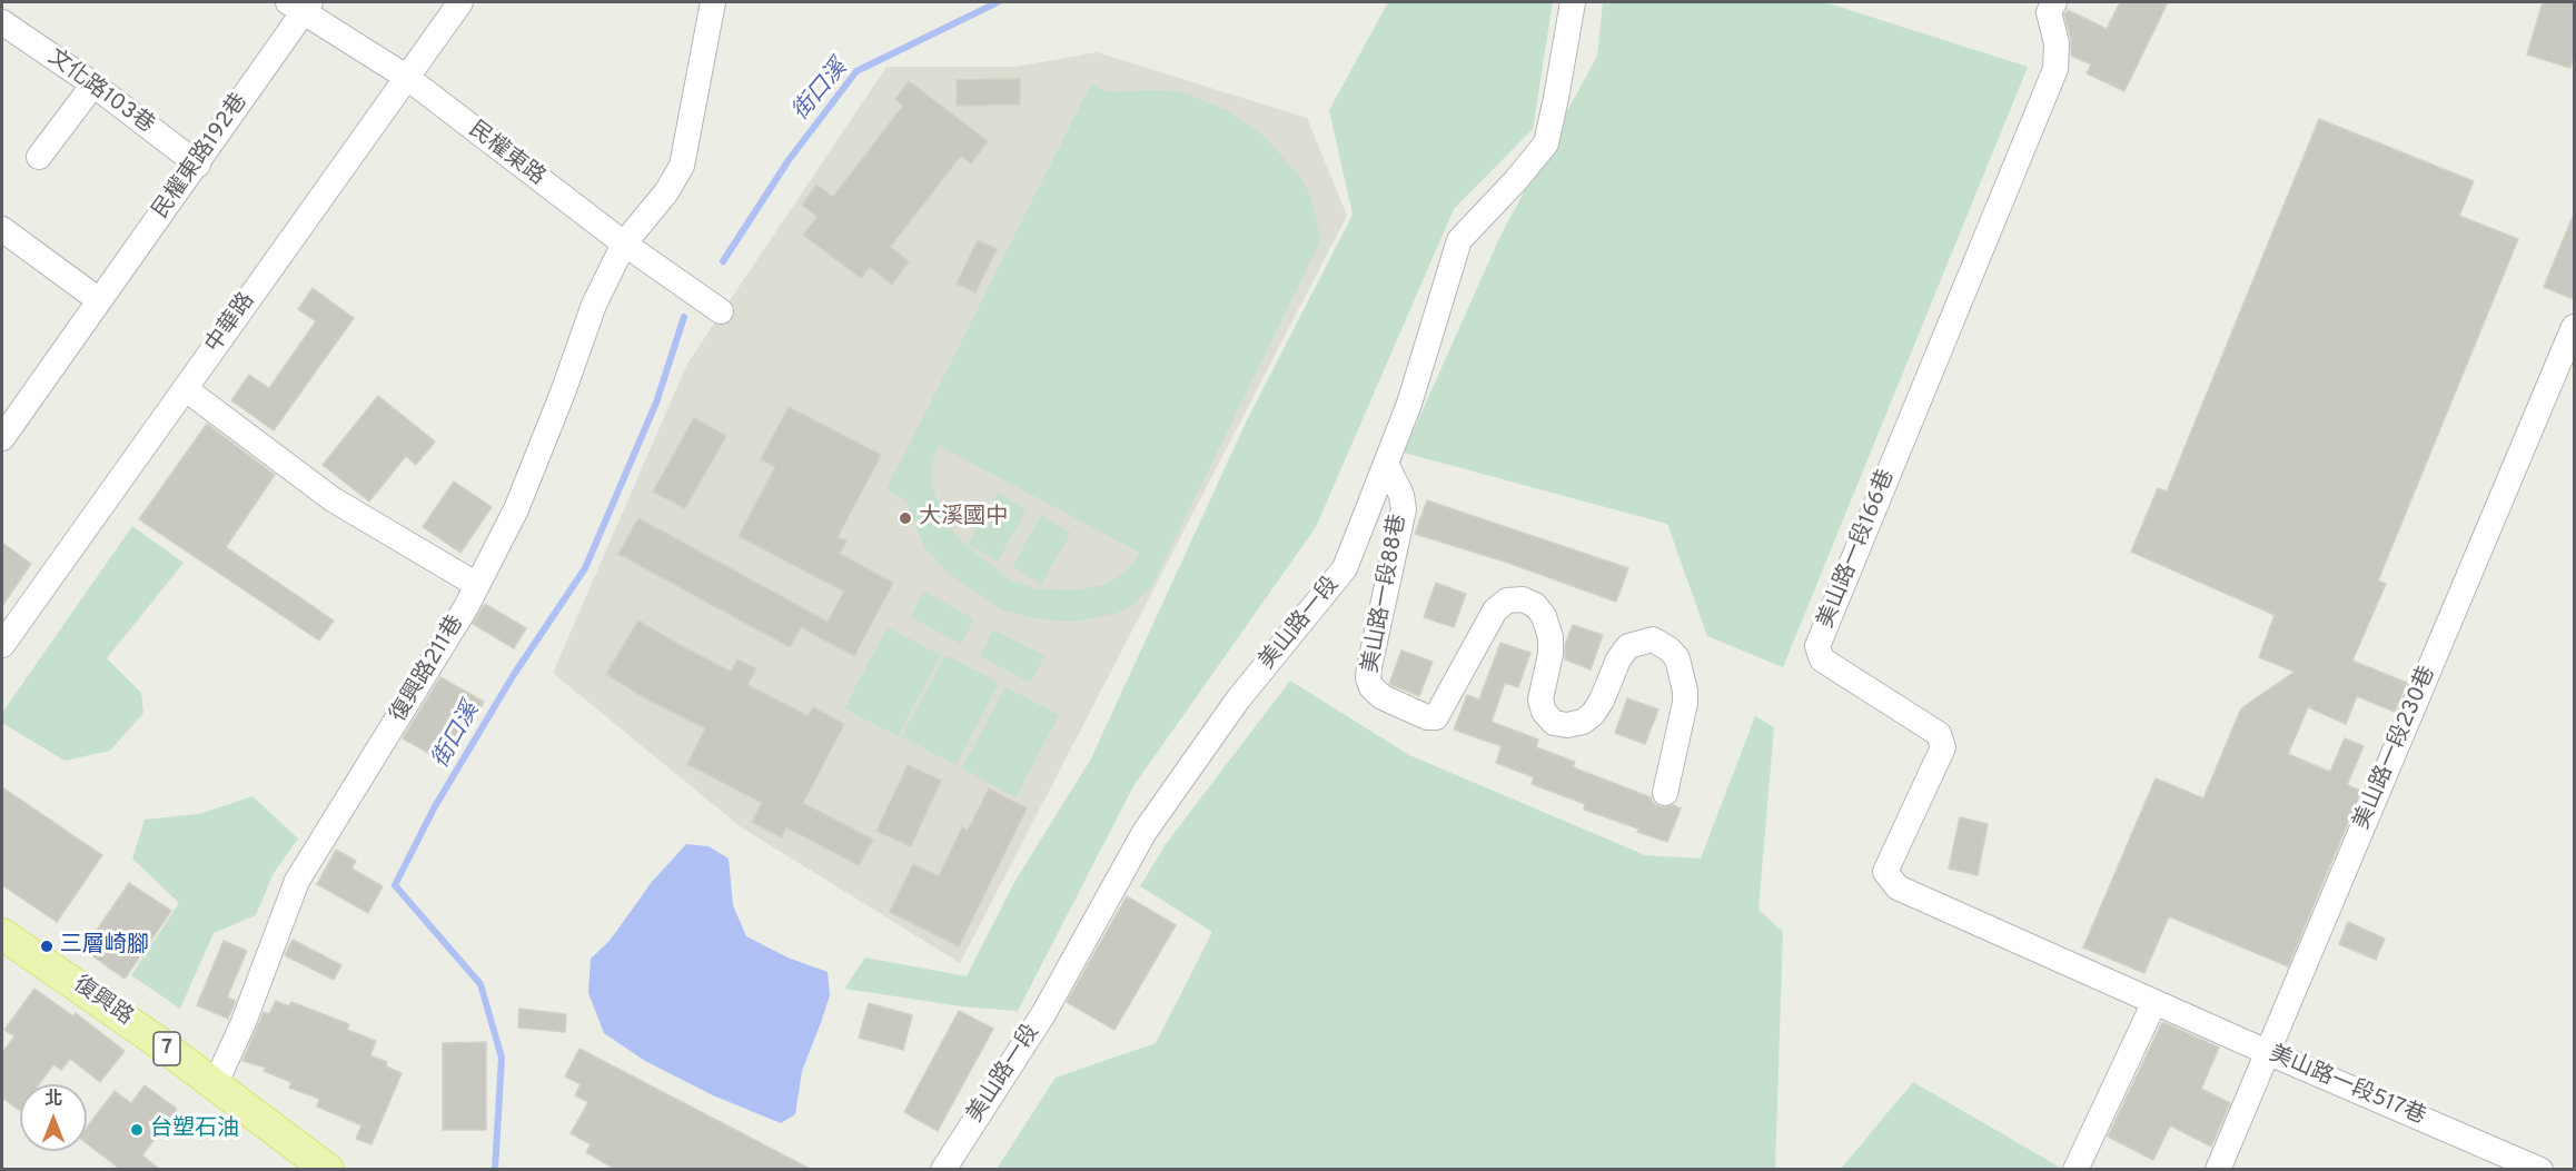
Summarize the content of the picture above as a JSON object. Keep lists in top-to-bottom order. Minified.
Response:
{"streets":{"main road":["復興路","7"],"street":["文化路103巷","民權東路","民權東路192巷","中華路","美山路一段166巷","美山路一段88巷","美山路一段","復興路211巷","美山路一段230巷","美山路一段517巷"]},"crossings":[["文化路103巷","民權東路192巷"],["民權東路","民權東路192巷"],["民權東路","中華路"],["民權東路","復興路211巷"],["美山路一段166巷","美山路一段517巷"],["美山路一段88巷","美山路一段"],["復興路211巷","復興路"],["美山路一段230巷","美山路一段517巷"]],"water":["街口溪"],"places":["大溪國中","三層崎腳","台塑石油"],"north":"top"}
